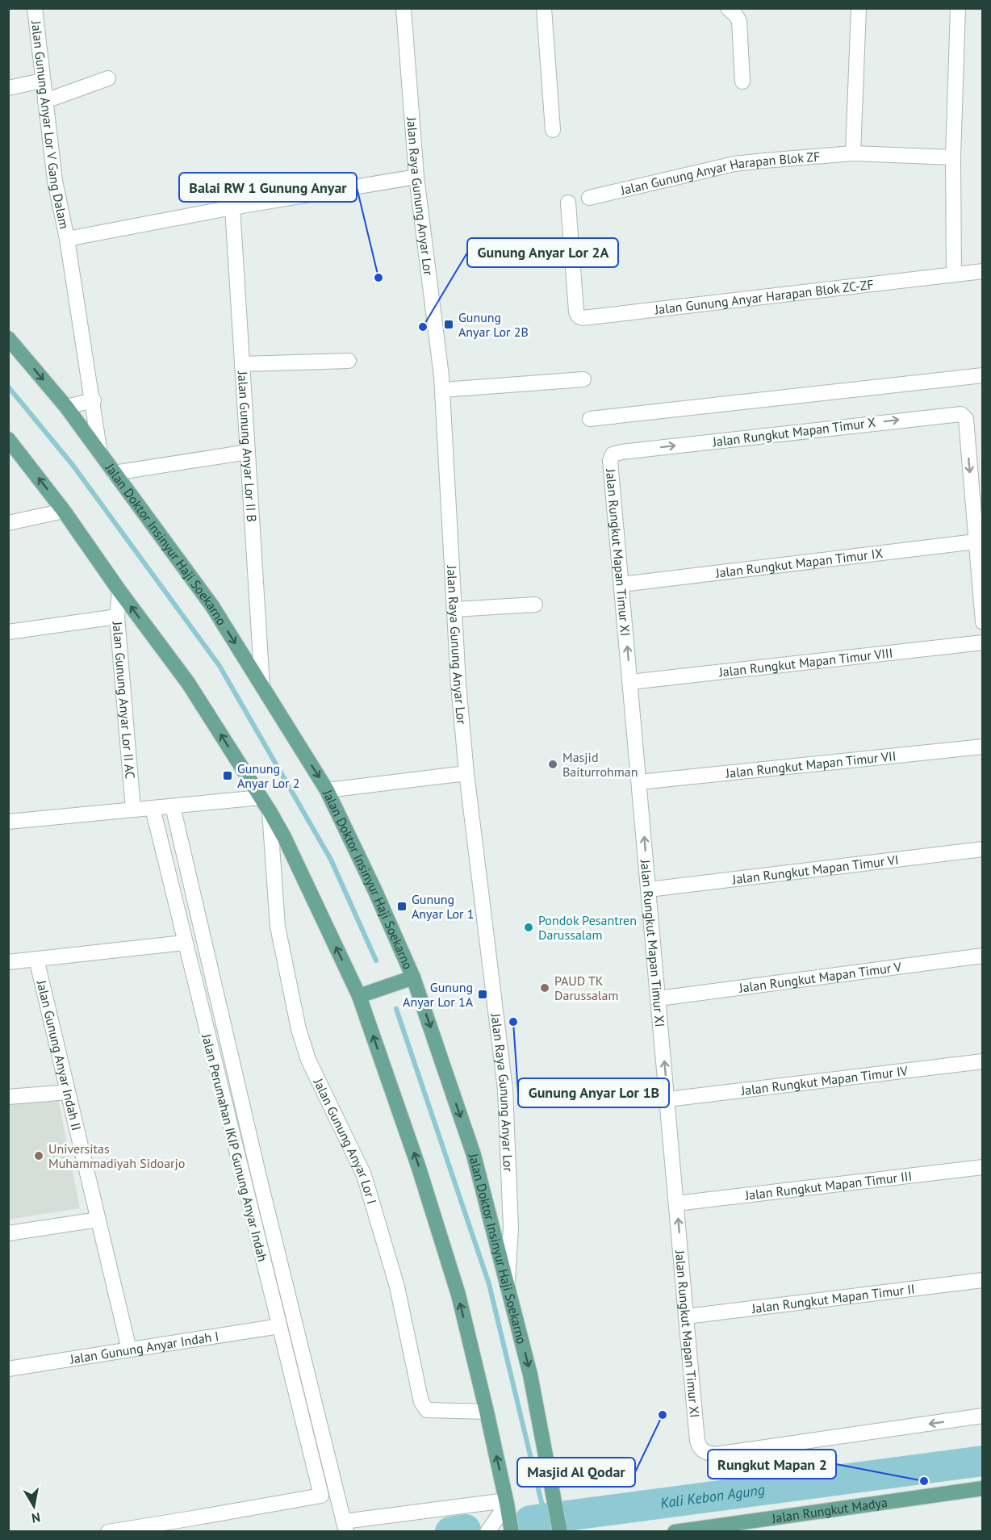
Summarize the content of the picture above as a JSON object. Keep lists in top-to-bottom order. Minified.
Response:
{"streets":{"main road":["Jalan Doktor Insinyur Haji Soekarno","Jalan Rungkut Madya"],"street":["Jalan Gunung Anyar Lor V Gang Dalam","Jalan Gunung Anyar Harapan Blok ZF","Jalan Raya Gunung Anyar Lor","Jalan Gunung Anyar Harapan Blok ZC-ZF","Jalan Rungkut Mapan Timur X","Jalan Gunung Anyar Lor II B","Jalan Rungkut Mapan Timur XI","Jalan Rungkut Mapan Timur IX","Jalan Rungkut Mapan Timur VIII","Jalan Gunung Anyar Lor II AC","Jalan Rungkut Mapan Timur VII","Jalan Rungkut Mapan Timur VI","Jalan Rungkut Mapan Timur V","Jalan Gunung Anyar Indah II","Jalan Rungkut Mapan Timur IV","Jalan Gunung Anyar Lor I","Jalan Perumahan IKIP Gunung Anyar Indah","Jalan Rungkut Mapan Timur III","Jalan Rungkut Mapan Timur II","Jalan Gunung Anyar Indah I"]},"crossings":[["Jalan Gunung Anyar Lor V Gang Dalam","Jalan Doktor Insinyur Haji Soekarno"],["Jalan Raya Gunung Anyar Lor","Jalan Doktor Insinyur Haji Soekarno"],["Jalan Rungkut Mapan Timur X","Jalan Rungkut Mapan Timur XI"],["Jalan Rungkut Mapan Timur X","Jalan Rungkut Mapan Timur IX"],["Jalan Gunung Anyar Lor II B","Jalan Doktor Insinyur Haji Soekarno"],["Jalan Rungkut Mapan Timur XI","Jalan Rungkut Mapan Timur IX"],["Jalan Rungkut Mapan Timur XI","Jalan Rungkut Mapan Timur VIII"],["Jalan Rungkut Mapan Timur XI","Jalan Rungkut Mapan Timur VII"],["Jalan Rungkut Mapan Timur XI","Jalan Rungkut Mapan Timur VI"],["Jalan Rungkut Mapan Timur XI","Jalan Rungkut Mapan Timur V"],["Jalan Rungkut Mapan Timur XI","Jalan Rungkut Mapan Timur IV"],["Jalan Rungkut Mapan Timur XI","Jalan Rungkut Mapan Timur III"],["Jalan Rungkut Mapan Timur XI","Jalan Rungkut Mapan Timur II"],["Jalan Gunung Anyar Indah II","Jalan Gunung Anyar Indah I"],["Jalan Perumahan IKIP Gunung Anyar Indah","Jalan Gunung Anyar Indah I"]],"water":["Kali Kebon Agung"],"places":{"other":["Balai RW 1 Gunung Anyar","Gunung Anyar Lor 2A","Masjid Baiturrohman","Pondok Pesantren Darussalam","PAUD TK Darussalam","Gunung Anyar Lor 1B","Universitas Muhammadiyah Sidoarjo","Masjid Al Qodar","Rungkut Mapan 2"],"transit":["Gunung Anyar Lor 2B","Gunung Anyar Lor 2","Gunung Anyar Lor 1","Gunung Anyar Lor 1A"]},"north":"bottom"}
